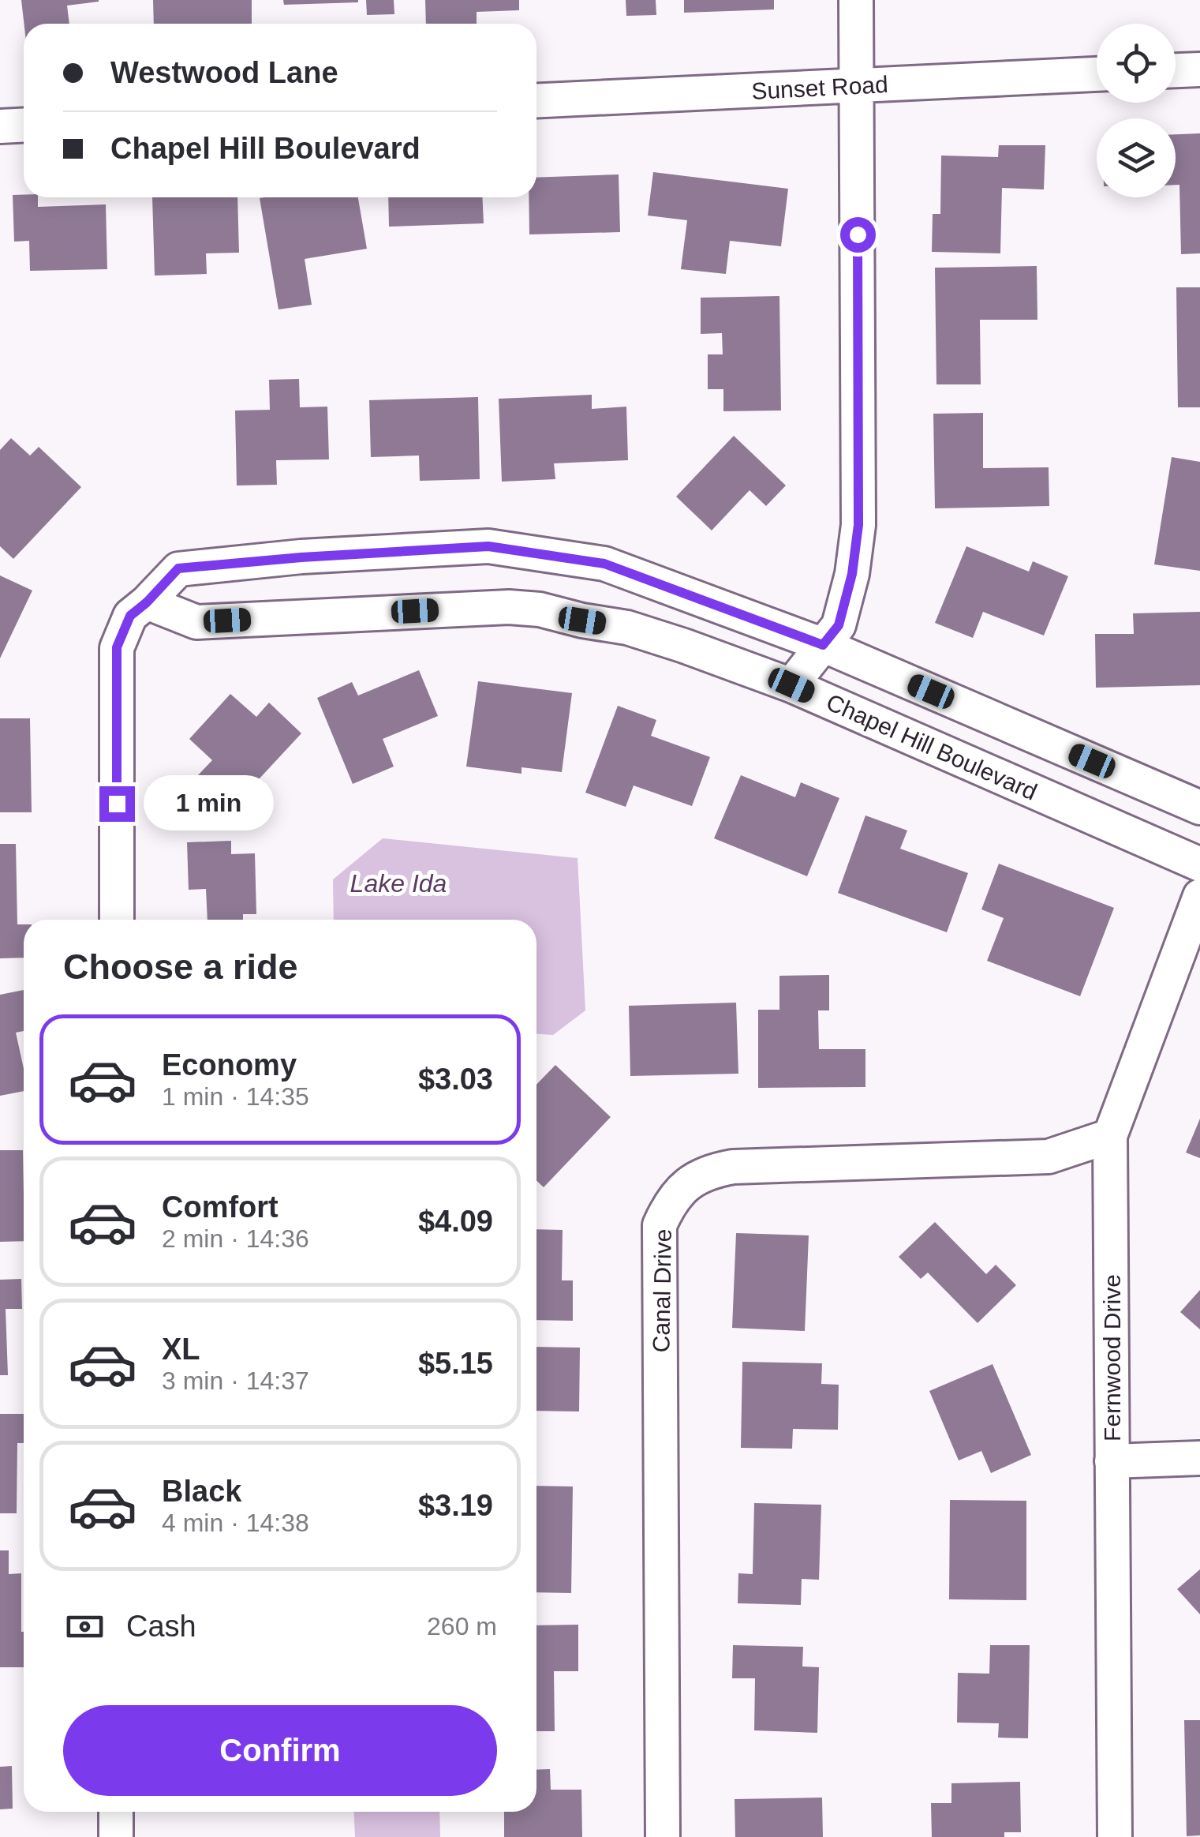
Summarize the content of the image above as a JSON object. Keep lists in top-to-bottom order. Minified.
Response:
{"streets":{"street":["Sunset Road","Chapel Hill Boulevard","Canal Drive","Fernwood Drive"]},"crossings":[["Canal Drive","Fernwood Drive"]],"water":["Lake Ida"],"page":{"banner":["Westwood Lane","Chapel Hill Boulevard"],"bubble":"1 min","heading":"Choose a ride","list":[{"name":"Economy","note":"1 min · 14:35","value":"$3.03"},{"name":"Comfort","note":"2 min · 14:36","value":"$4.09"},{"name":"XL","note":"3 min · 14:37","value":"$5.15"},{"name":"Black","note":"4 min · 14:38","value":"$3.19"}],"pay":["Cash","260 m"],"buttons":"Confirm"}}
